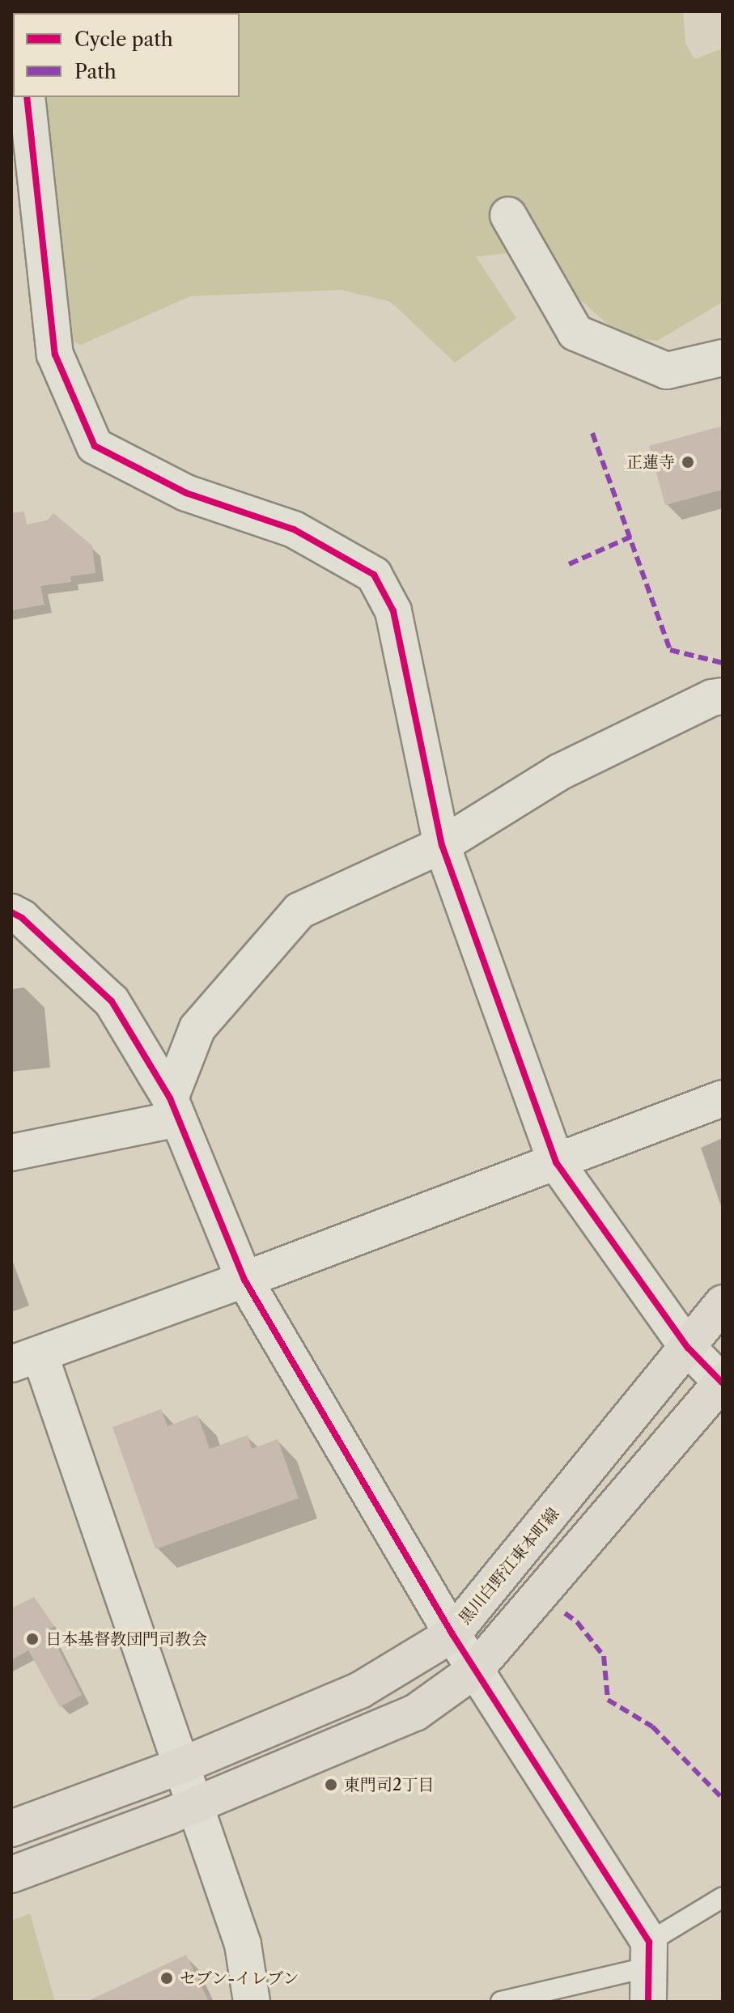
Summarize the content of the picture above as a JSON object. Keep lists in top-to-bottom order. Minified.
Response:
{"streets":{"main road":["黒川白野江東本町線"]},"places":["正蓮寺","日本基督教団門司教会","東門司2丁目","セブン-イレブン"],"legend":["Cycle path","Path"]}
